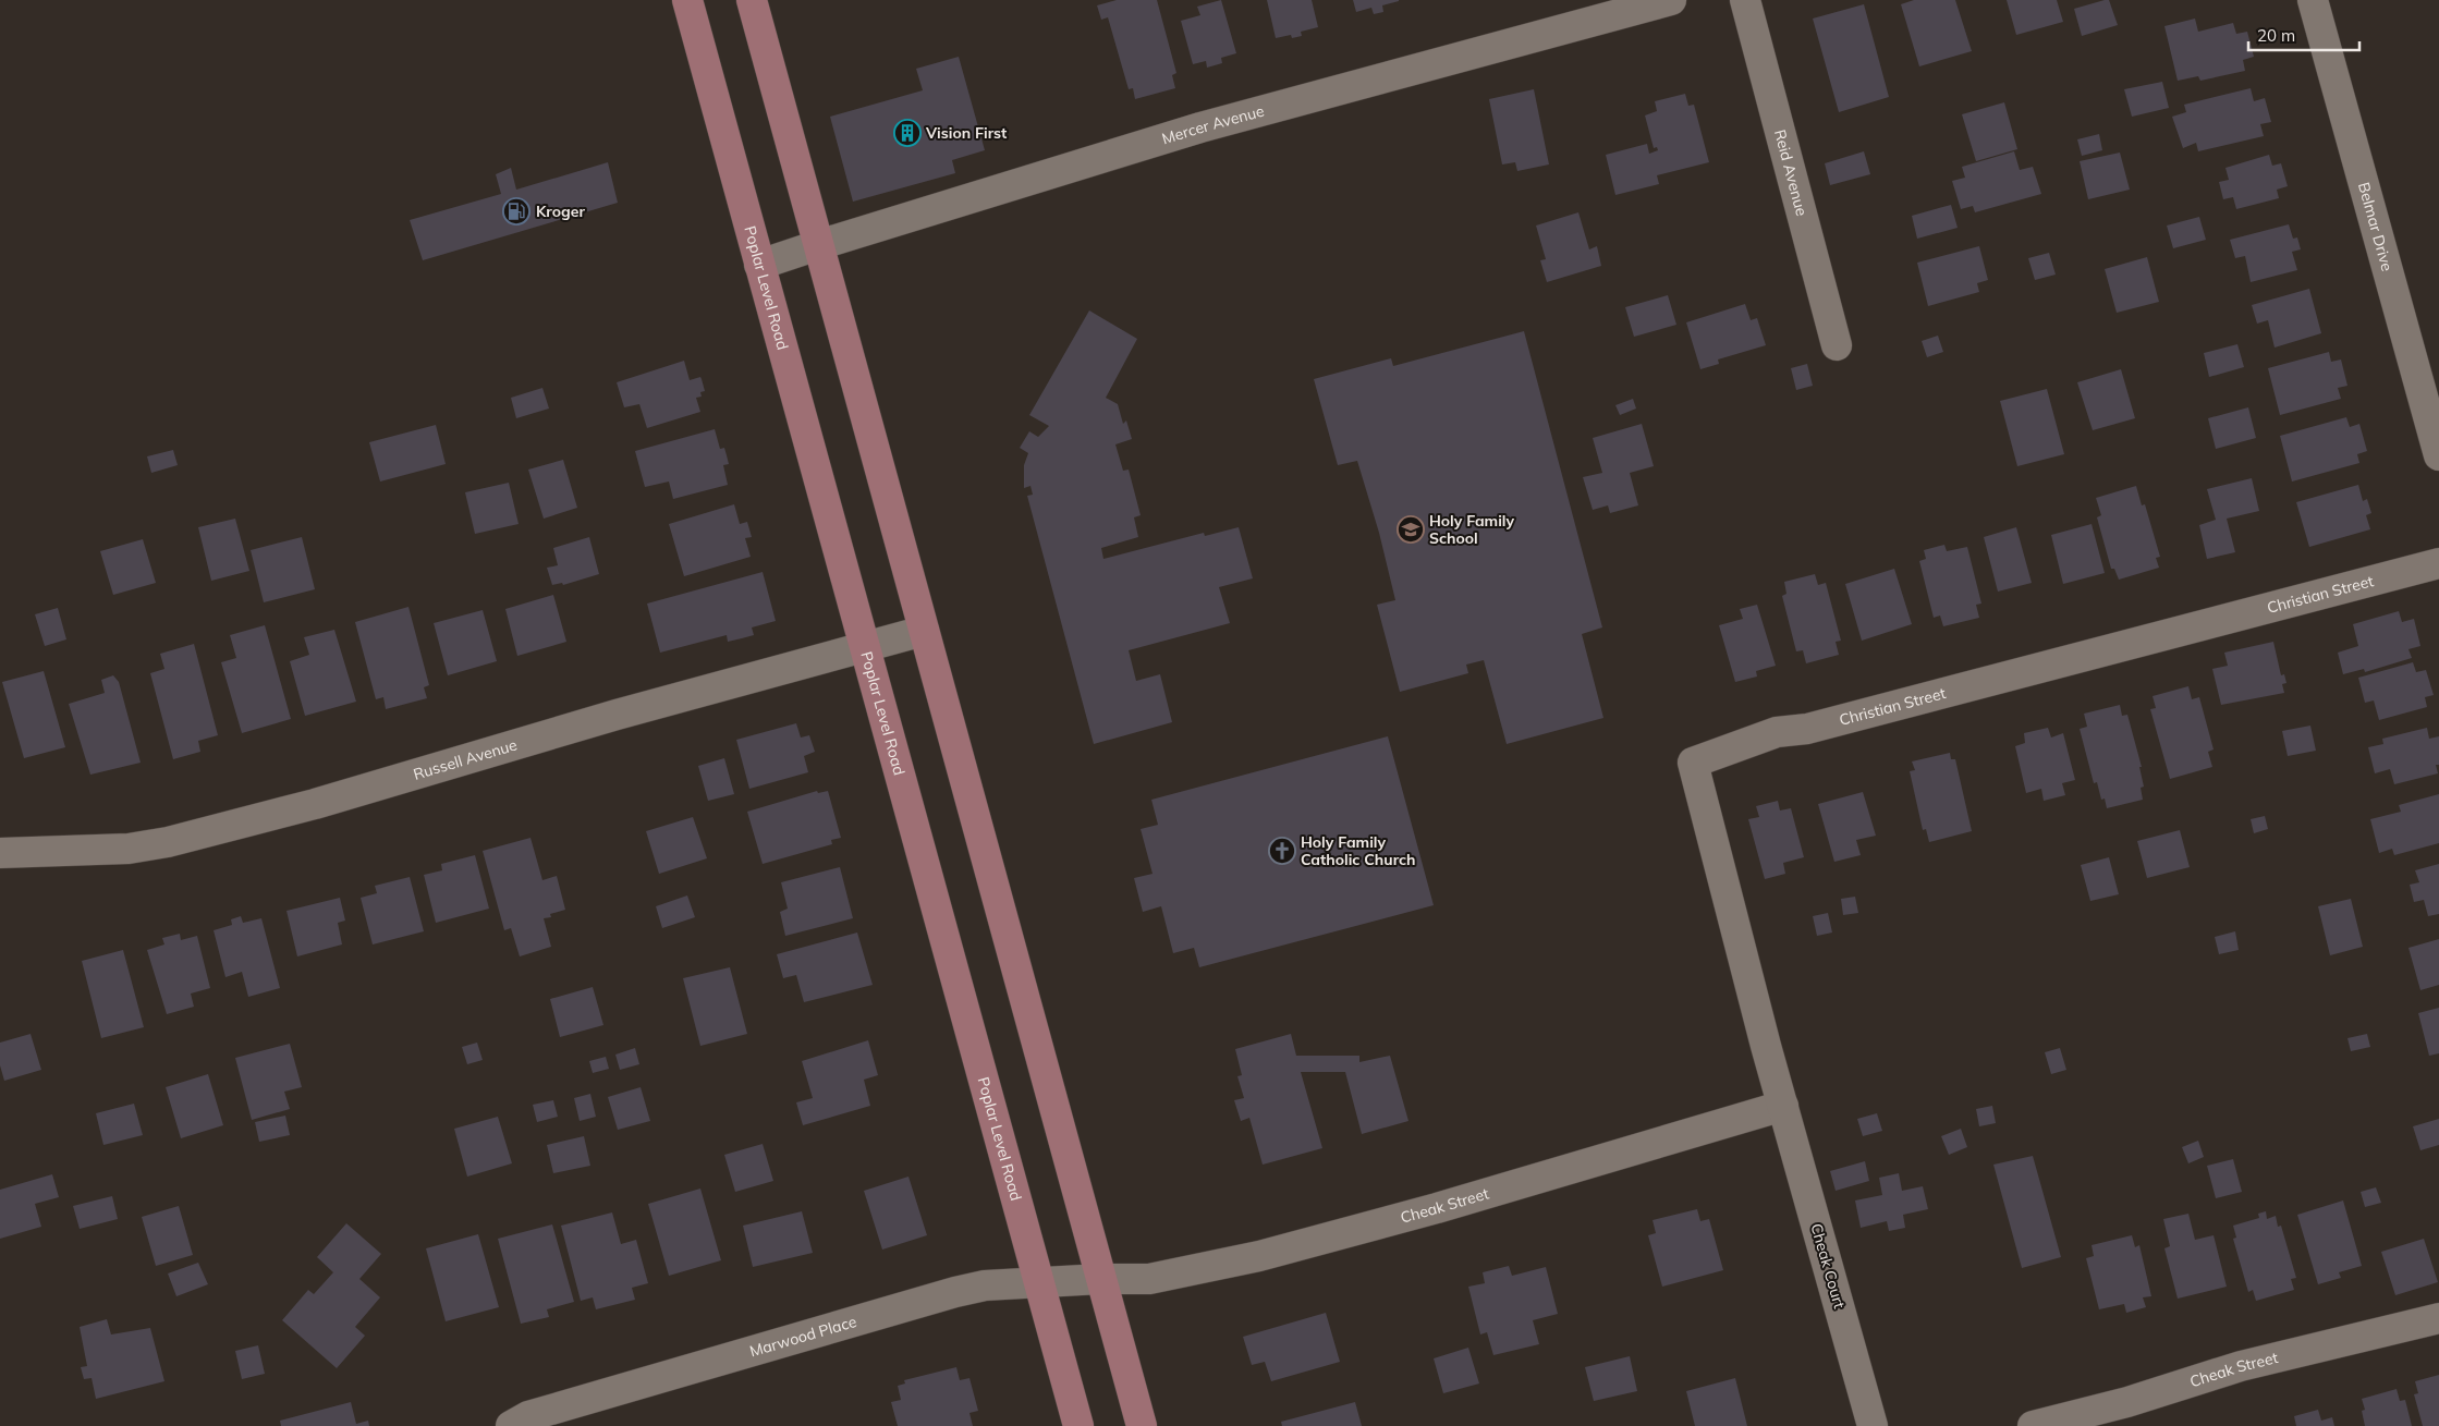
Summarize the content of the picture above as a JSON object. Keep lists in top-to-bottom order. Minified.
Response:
{"streets":{"main road":["Poplar Level Road"],"street":["Mercer Avenue","Reid Avenue","Belmar Drive","Christian Street","Russell Avenue","Cheak Street","Cheak Court","Marwood Place"]},"crossings":[["Mercer Avenue","Poplar Level Road"],["Poplar Level Road","Russell Avenue"],["Poplar Level Road","Marwood Place"],["Christian Street","Cheak Street"],["Christian Street","Cheak Court"],["Cheak Street","Cheak Court"],["Cheak Street","Marwood Place"]],"places":{"building":["Vision First"],"fuel station":["Kroger"],"school or university":["Holy Family School"],"church":["Holy Family Catholic Church"]},"scale_bar":"20 m"}
